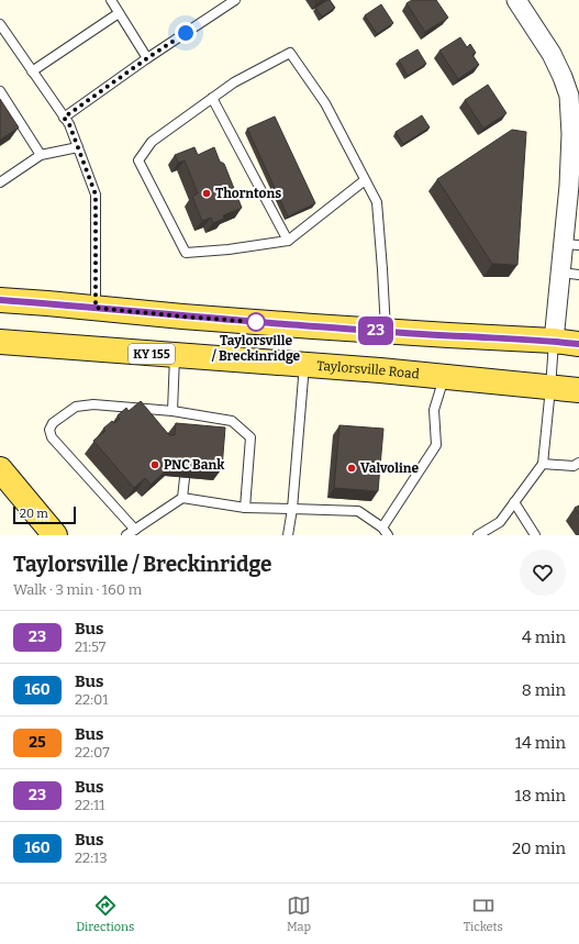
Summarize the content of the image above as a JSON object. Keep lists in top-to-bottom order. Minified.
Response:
{"streets":{"main road":["KY 155","Taylorsville Road"]},"places":["Thorntons","Taylorsville / Breckinridge","PNC Bank","Valvoline"],"lines":["bus line 23"],"scale_bar":"20 m","page":{"on_map":"23","scale":"20 m","heading":["Taylorsville / Breckinridge","Walk · 3 min · 160 m"],"list":[{"mark":"23","name":"Bus","note":"21:57","value":"4 min"},{"mark":"160","name":"Bus","note":"22:01","value":"8 min"},{"mark":"25","name":"Bus","note":"22:07","value":"14 min"},{"mark":"23","name":"Bus","note":"22:11","value":"18 min"},{"mark":"160","name":"Bus","note":"22:13","value":"20 min"}],"tabs":["Directions","Map","Tickets"]}}
